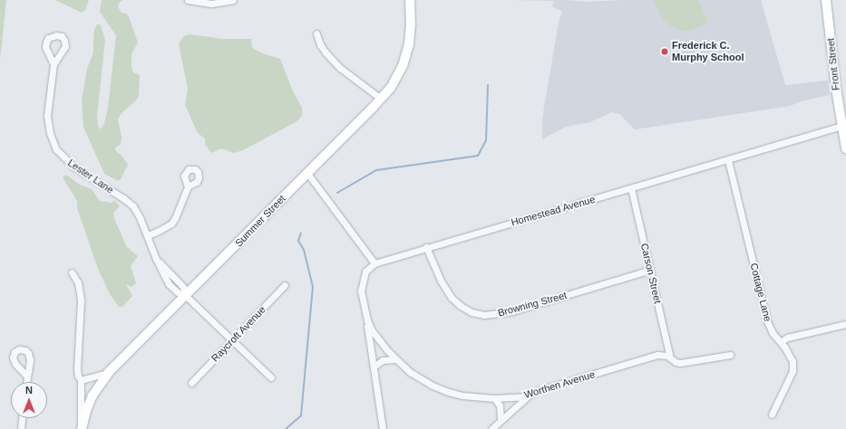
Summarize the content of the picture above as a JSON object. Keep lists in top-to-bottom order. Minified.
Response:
{"streets":{"street":["Front Street","Lester Lane","Homestead Avenue","Summer Street","Carson Street","Cottage Lane","Browning Street","Raycroft Avenue","Worthen Avenue"]},"crossings":[["Front Street","Homestead Avenue"],["Lester Lane","Summer Street"],["Lester Lane","Raycroft Avenue"],["Homestead Avenue","Carson Street"],["Homestead Avenue","Cottage Lane"],["Homestead Avenue","Browning Street"],["Homestead Avenue","Worthen Avenue"],["Carson Street","Browning Street"],["Carson Street","Worthen Avenue"]],"places":["Frederick C. Murphy School"],"north":"top"}
